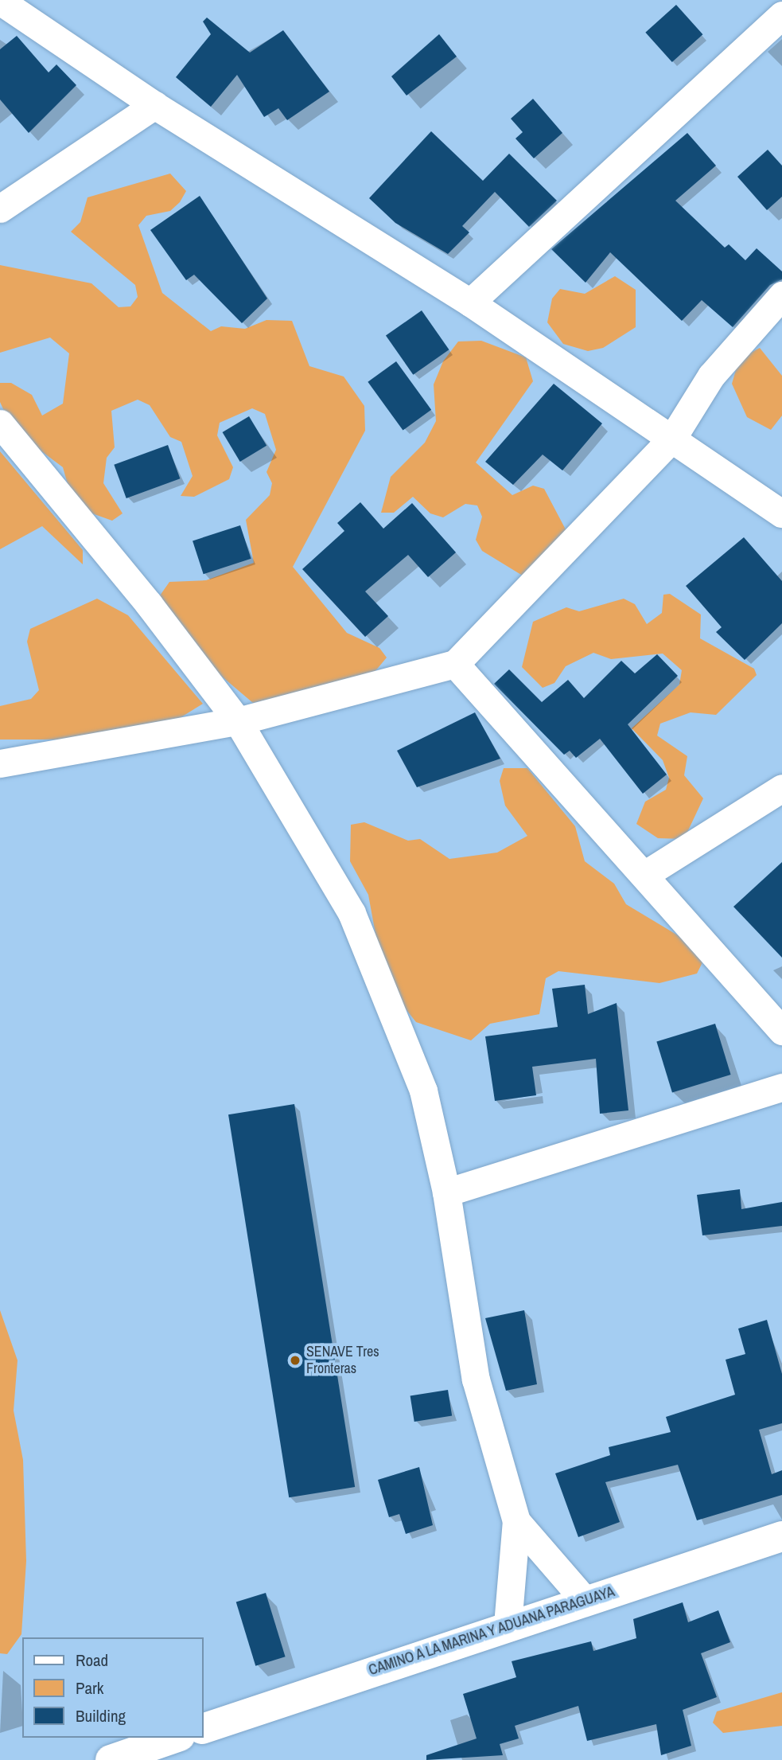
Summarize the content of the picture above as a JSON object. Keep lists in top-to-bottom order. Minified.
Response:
{"streets":{"street":["CAMINO A LA MARINA Y ADUANA PARAGUAYA"]},"places":["SENAVE Tres Fronteras"],"legend":["Road","Park","Building"]}
